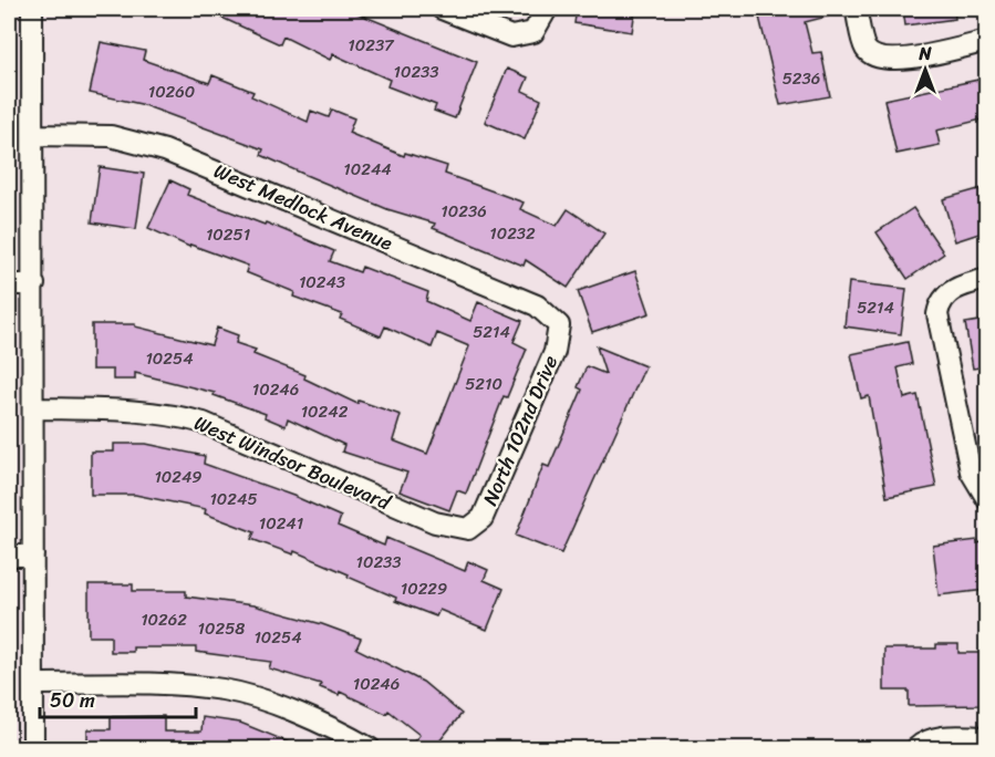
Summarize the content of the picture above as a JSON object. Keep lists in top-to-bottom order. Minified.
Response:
{"streets":{"street":["West Medlock Avenue","North 102nd Drive","West Windsor Boulevard"]},"crossings":[["West Medlock Avenue","North 102nd Drive"],["North 102nd Drive","West Windsor Boulevard"]],"house_numbers":["10237","10233","5236","10260","10244","10236","10232","10251","10243","5214","5214","10254","5210","10246","10242","10249","10245","10241","10233","10229","10262","10258","10254","10246"],"scale_bar":"50 m","north":"top"}
